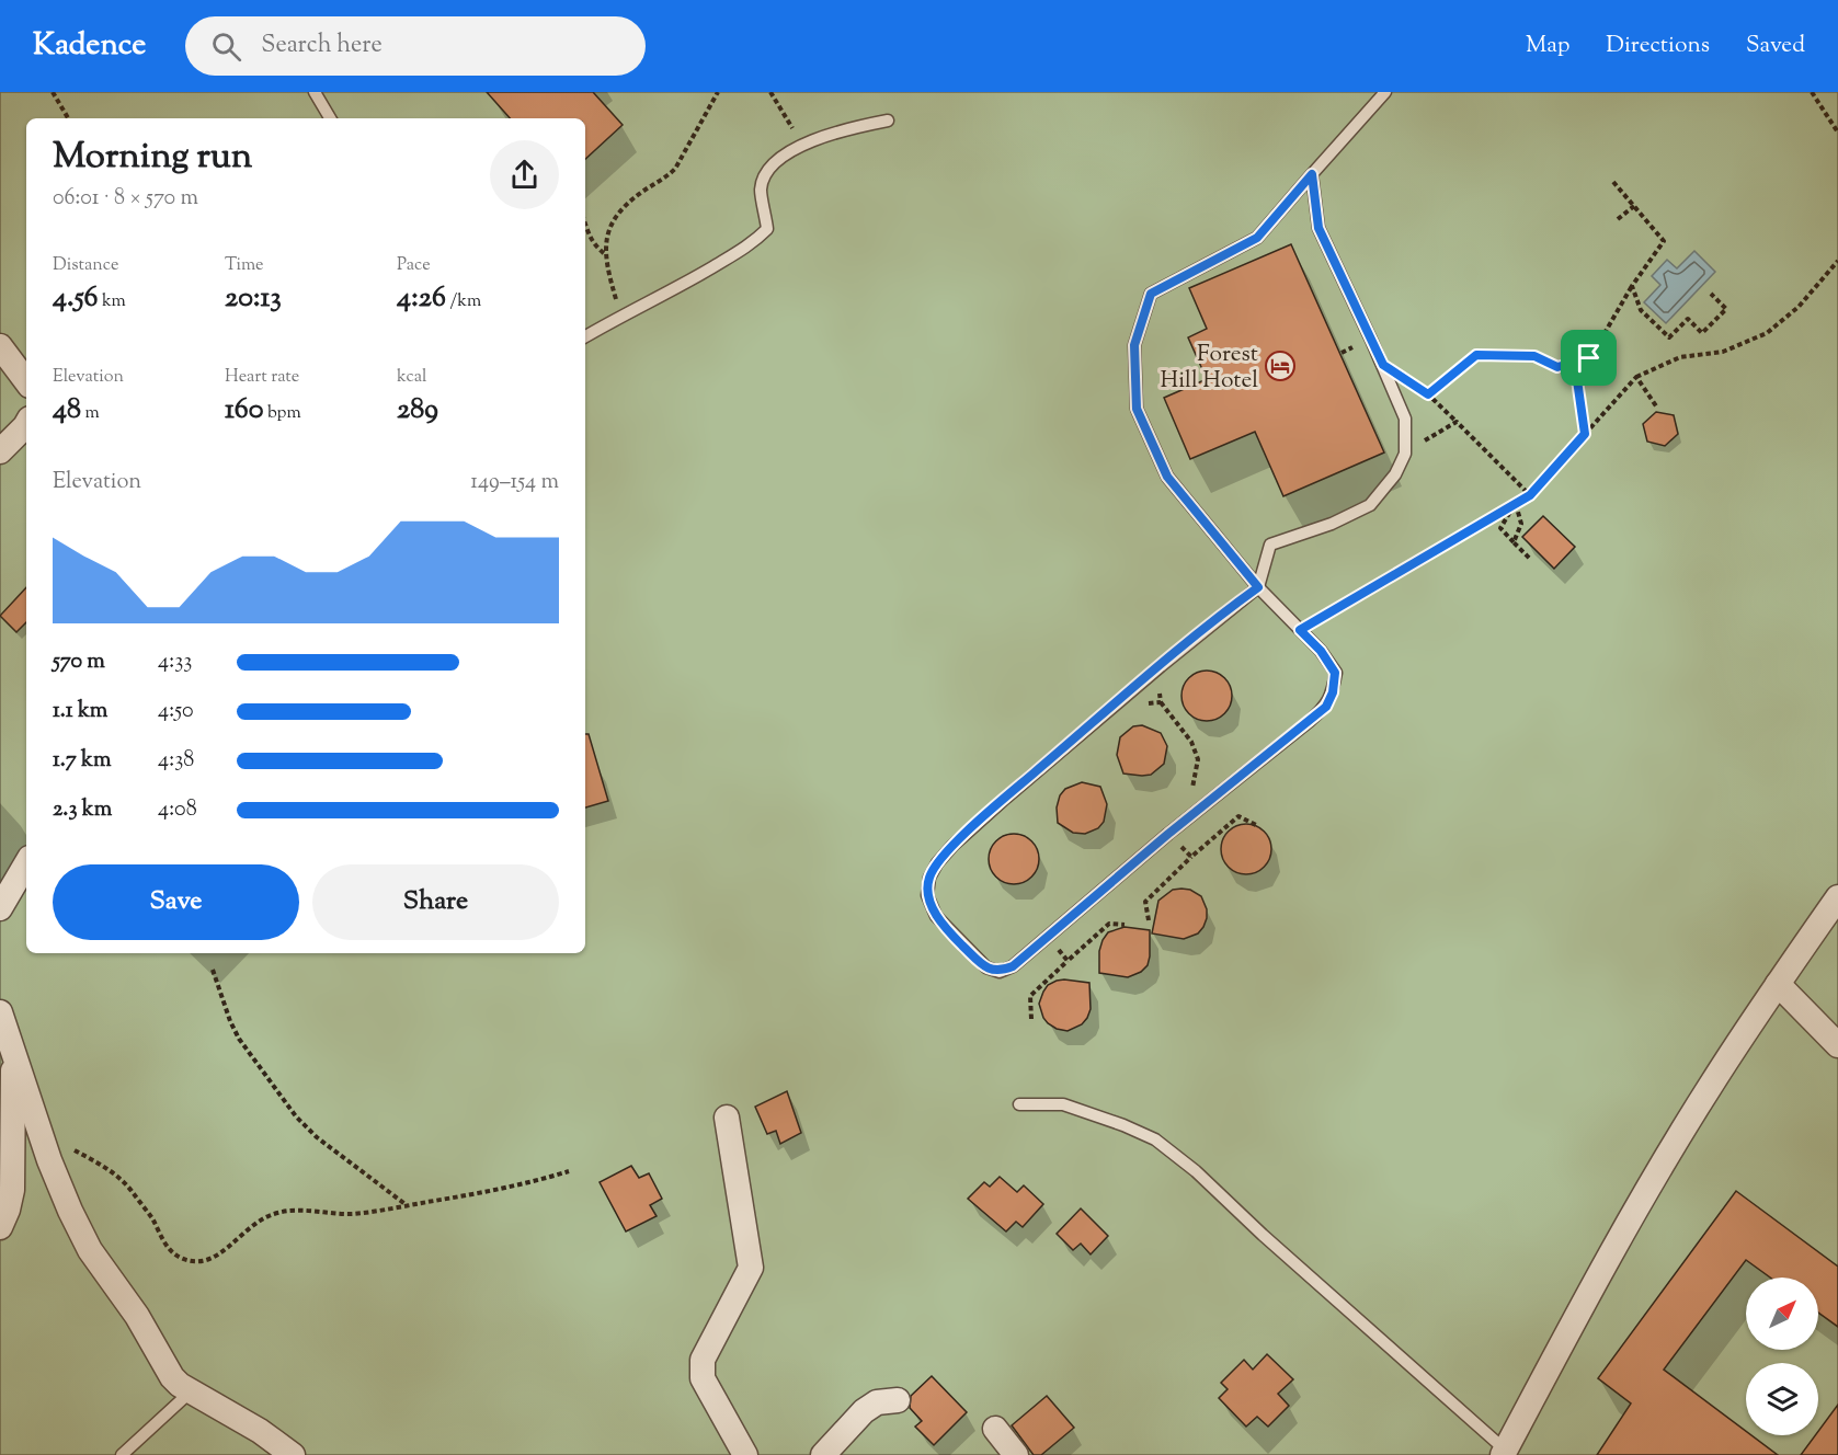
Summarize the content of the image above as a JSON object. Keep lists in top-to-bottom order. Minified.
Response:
{"places":{"hotel":["Forest Hill Hotel"]},"north":"top right","page":{"header":"Kadence","search":"Search here","nav":["Map","Directions","Saved"],"heading":["Morning run","06:01 · 8 × 570 m"],"stats":[["Distance","4.56 km"],["Time","20:13"],["Pace","4:26 /km"],["Elevation","48 m"],["Heart rate","160 bpm"],["kcal","289"]],"chart":["Elevation","149–154 m"],"list":[{"name":"570 m","note":"4:33"},{"name":"1.1 km","note":"4:50"},{"name":"1.7 km","note":"4:38"},{"name":"2.3 km","note":"4:08"}],"buttons":["Save","Share"]}}
